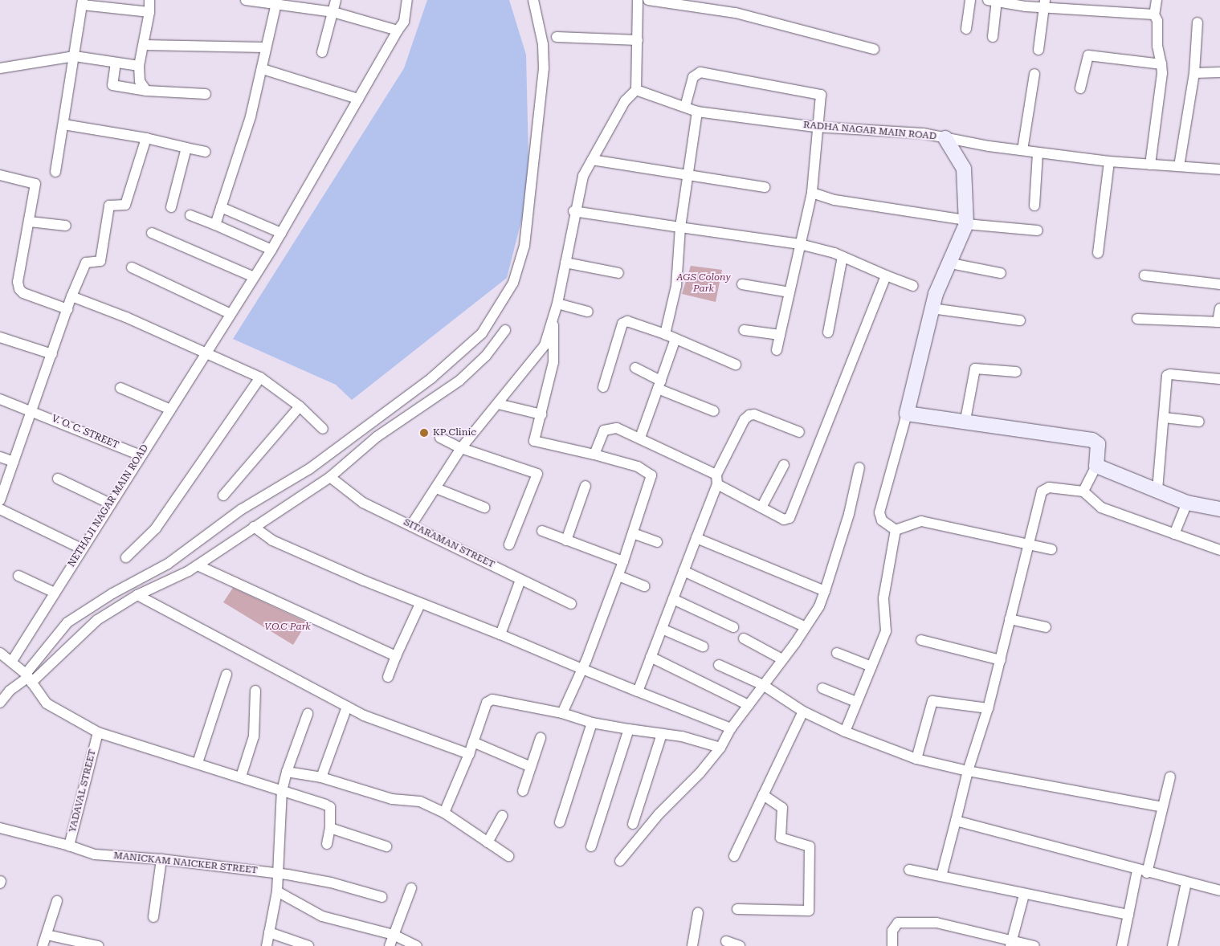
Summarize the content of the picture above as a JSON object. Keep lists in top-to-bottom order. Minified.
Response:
{"streets":{"street":["RADHA NAGAR MAIN ROAD","V. O. C. STREET","NETHAJI NAGAR MAIN ROAD","SITARAMAN STREET","YADAVAL STREET","MANICKAM NAICKER STREET"]},"crossings":[["V. O. C. STREET","NETHAJI NAGAR MAIN ROAD"],["YADAVAL STREET","MANICKAM NAICKER STREET"]],"parks":["AGS Colony Park","V.O.C Park"],"places":["KP Clinic"]}
